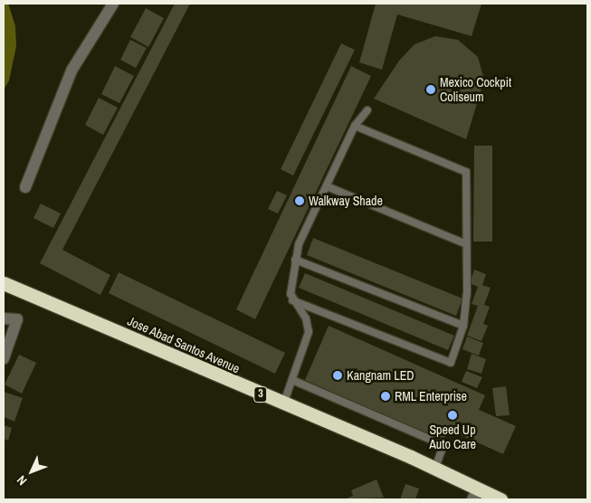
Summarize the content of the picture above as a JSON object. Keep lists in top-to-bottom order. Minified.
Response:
{"streets":{"highway":["Jose Abad Santos Avenue","3"]},"places":["Mexico Cockpit Coliseum","Walkway Shade","Kangnam LED","RML Enterprise","Speed Up Auto Care"],"north":"bottom left"}
